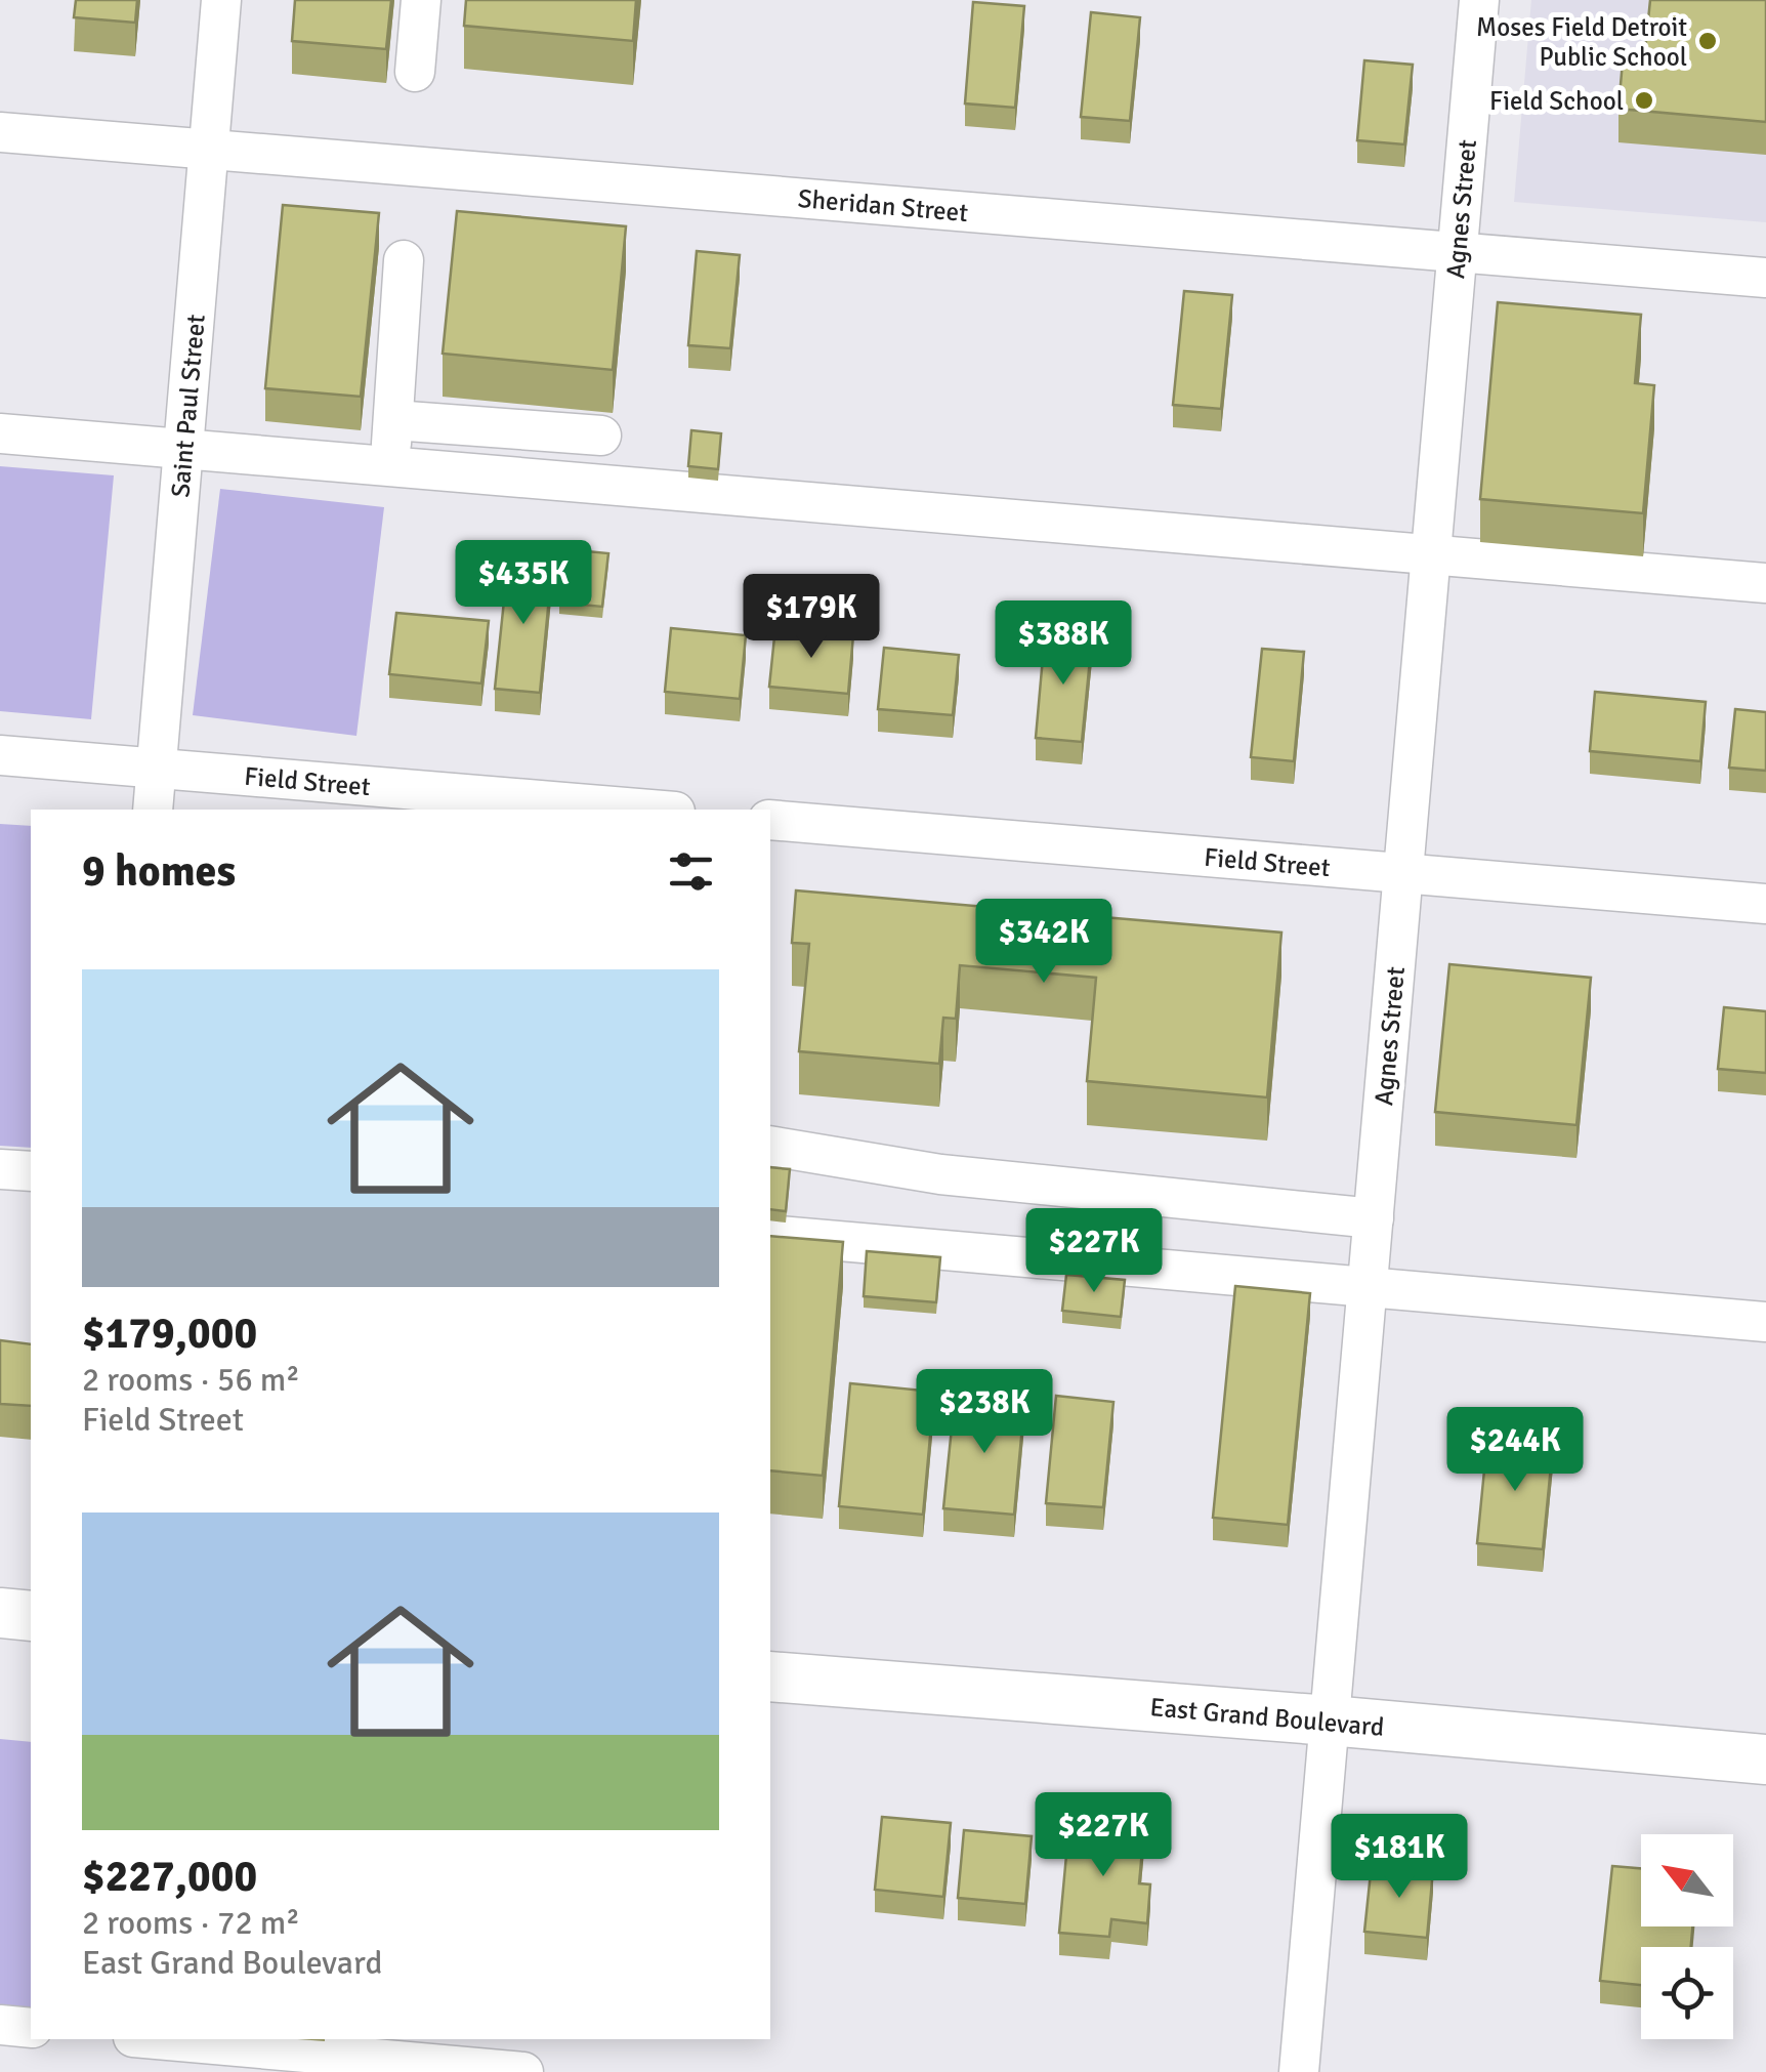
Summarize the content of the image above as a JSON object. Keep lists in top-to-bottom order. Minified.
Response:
{"streets":{"main road":["East Grand Boulevard"],"street":["Sheridan Street","Agnes Street","Saint Paul Street","Field Street"]},"crossings":[["Sheridan Street","Agnes Street"],["Sheridan Street","Saint Paul Street"],["Agnes Street","Field Street"],["Agnes Street","East Grand Boulevard"],["Saint Paul Street","Field Street"]],"places":["Moses Field Detroit Public School","Field School"],"north":"top left","page":{"price":["$435K","$179K","$388K","$342K","$227K","$238K","$244K","$227K","$181K"],"heading":"9 homes","list":[{"name":"$179,000","note":"2 rooms · 56 m² · Field Street"},{"name":"$227,000","note":"2 rooms · 72 m² · East Grand Boulevard"}]}}
